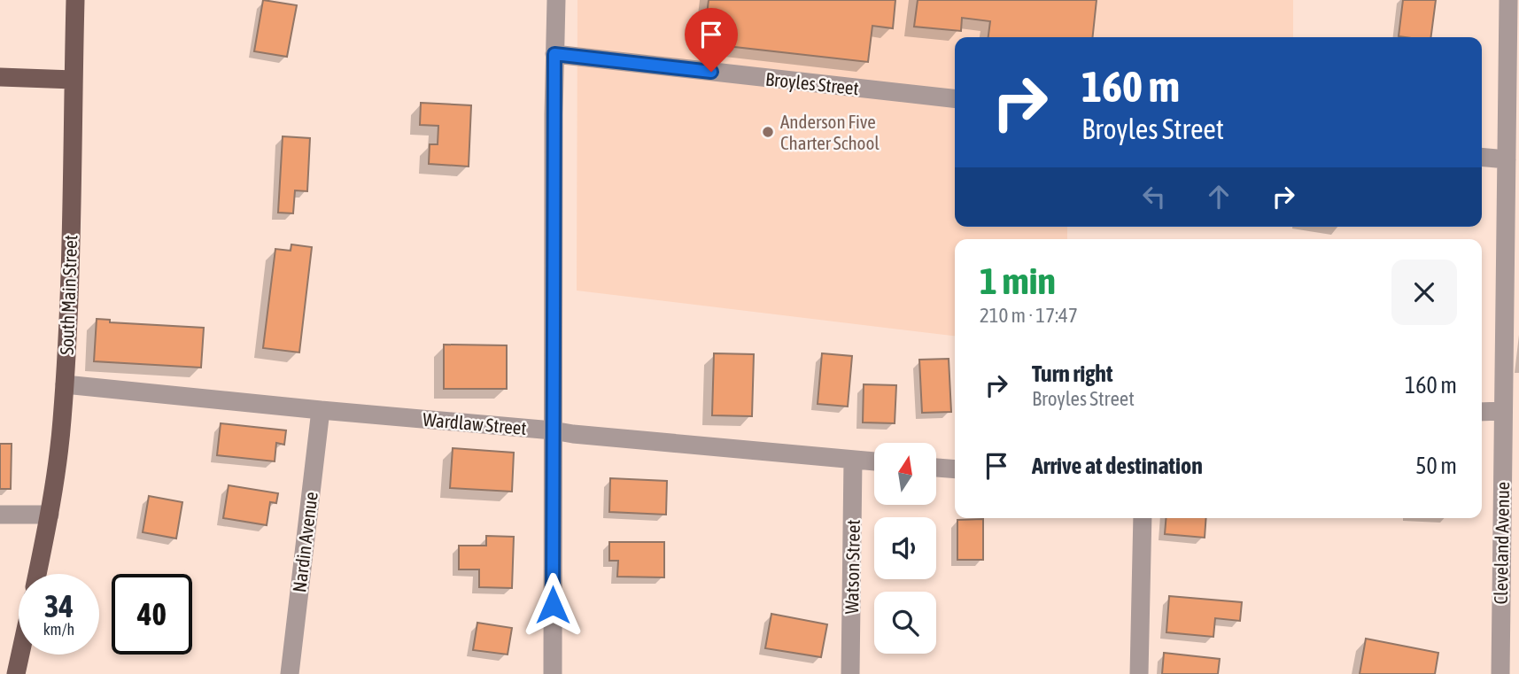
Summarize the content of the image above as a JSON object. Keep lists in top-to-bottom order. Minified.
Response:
{"streets":{"main road":["South Main Street"],"street":["Broyles Street","Wardlaw Street","Nardin Avenue","Cleveland Avenue","Watson Street"]},"crossings":[["South Main Street","Wardlaw Street"],["Wardlaw Street","Nardin Avenue"],["Wardlaw Street","Watson Street"]],"places":["Anderson Five Charter School"],"north":"top","page":{"turn":["160 m","Broyles Street"],"heading":["1 min","210 m · 17:47"],"list":[{"name":"Turn right","note":"Broyles Street","value":"160 m"},{"name":"Arrive at destination","value":"50 m"}],"speed":"34 km/h","limit":"40"}}
